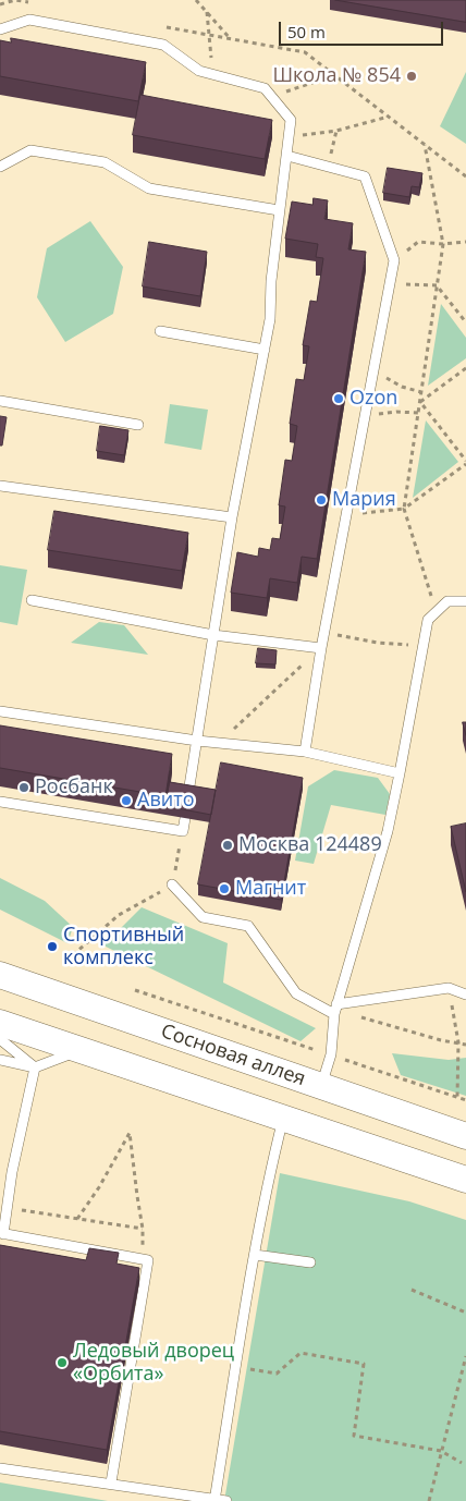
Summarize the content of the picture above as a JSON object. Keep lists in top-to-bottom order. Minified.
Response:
{"streets":{"main road":["Сосновая аллея"]},"places":["Школа № 854","Ozon","Мария","Росбанк","Авито","Москва 124489","Магнит","Спортивный комплекс","Ледовый дворец «Орбита»"],"scale_bar":"50 m"}
